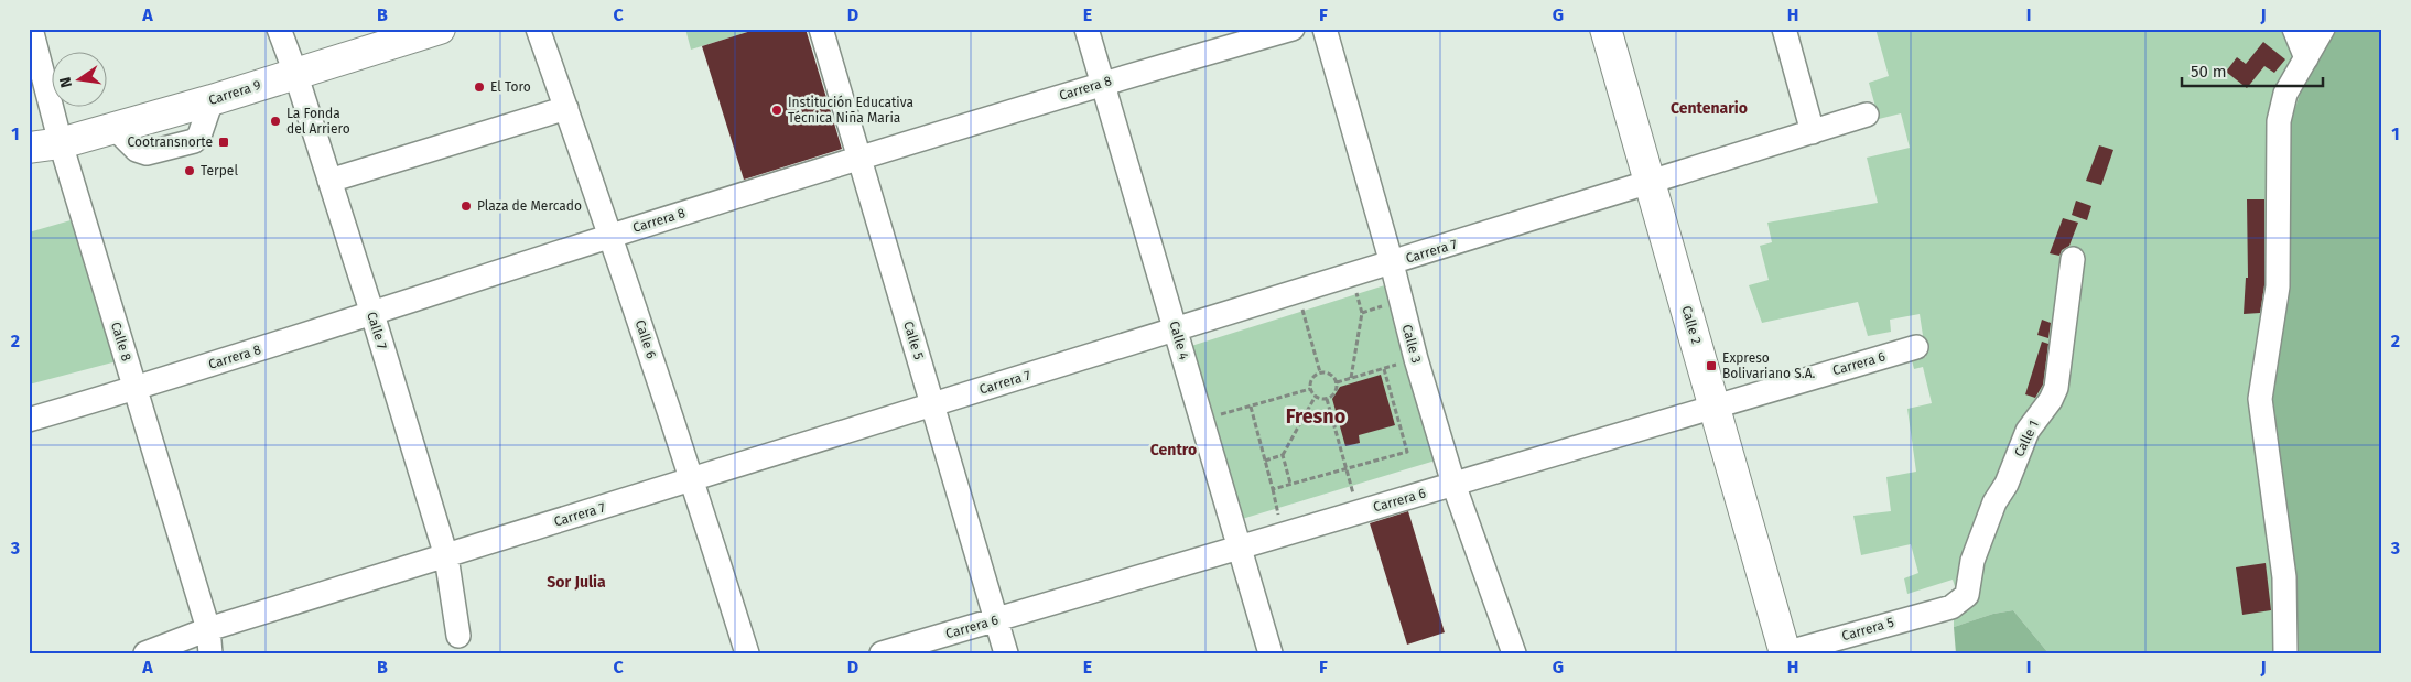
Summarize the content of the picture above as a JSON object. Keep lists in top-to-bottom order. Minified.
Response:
{"streets":{"highway":["Carrera 9","Calle 2"],"street":["Carrera 8","Carrera 7","Calle 7","Calle 6","Calle 5","Calle 4","Calle 8","Calle 3","Carrera 6","Calle 1","Carrera 5"]},"crossings":[["Carrera 8","Calle 7"],["Carrera 8","Calle 6"],["Carrera 8","Calle 5"],["Carrera 8","Calle 4"],["Carrera 8","Calle 8"],["Carrera 9","Calle 7"],["Carrera 9","Calle 8"],["Carrera 7","Calle 2"],["Carrera 7","Calle 7"],["Carrera 7","Calle 6"],["Carrera 7","Calle 5"],["Carrera 7","Calle 4"],["Carrera 7","Calle 8"],["Carrera 7","Calle 3"],["Calle 2","Carrera 6"],["Calle 2","Carrera 5"],["Calle 5","Carrera 6"],["Calle 4","Carrera 6"],["Calle 3","Carrera 6"],["Calle 1","Carrera 5"]],"districts":["Centenario","Fresno","Centro","Sor Julia"],"places":{"other":["El Toro","Institución Educativa Técnica Niña Maria","La Fonda del Arriero","Terpel","Plaza de Mercado"],"transit":["Cootransnorte","Expreso Bolivariano S.A."]},"scale_bar":"50 m","north":"left","grid":{"columns":["A","B","C","D","E","F","G","H","I","J"],"rows":["1","2","3"]}}
